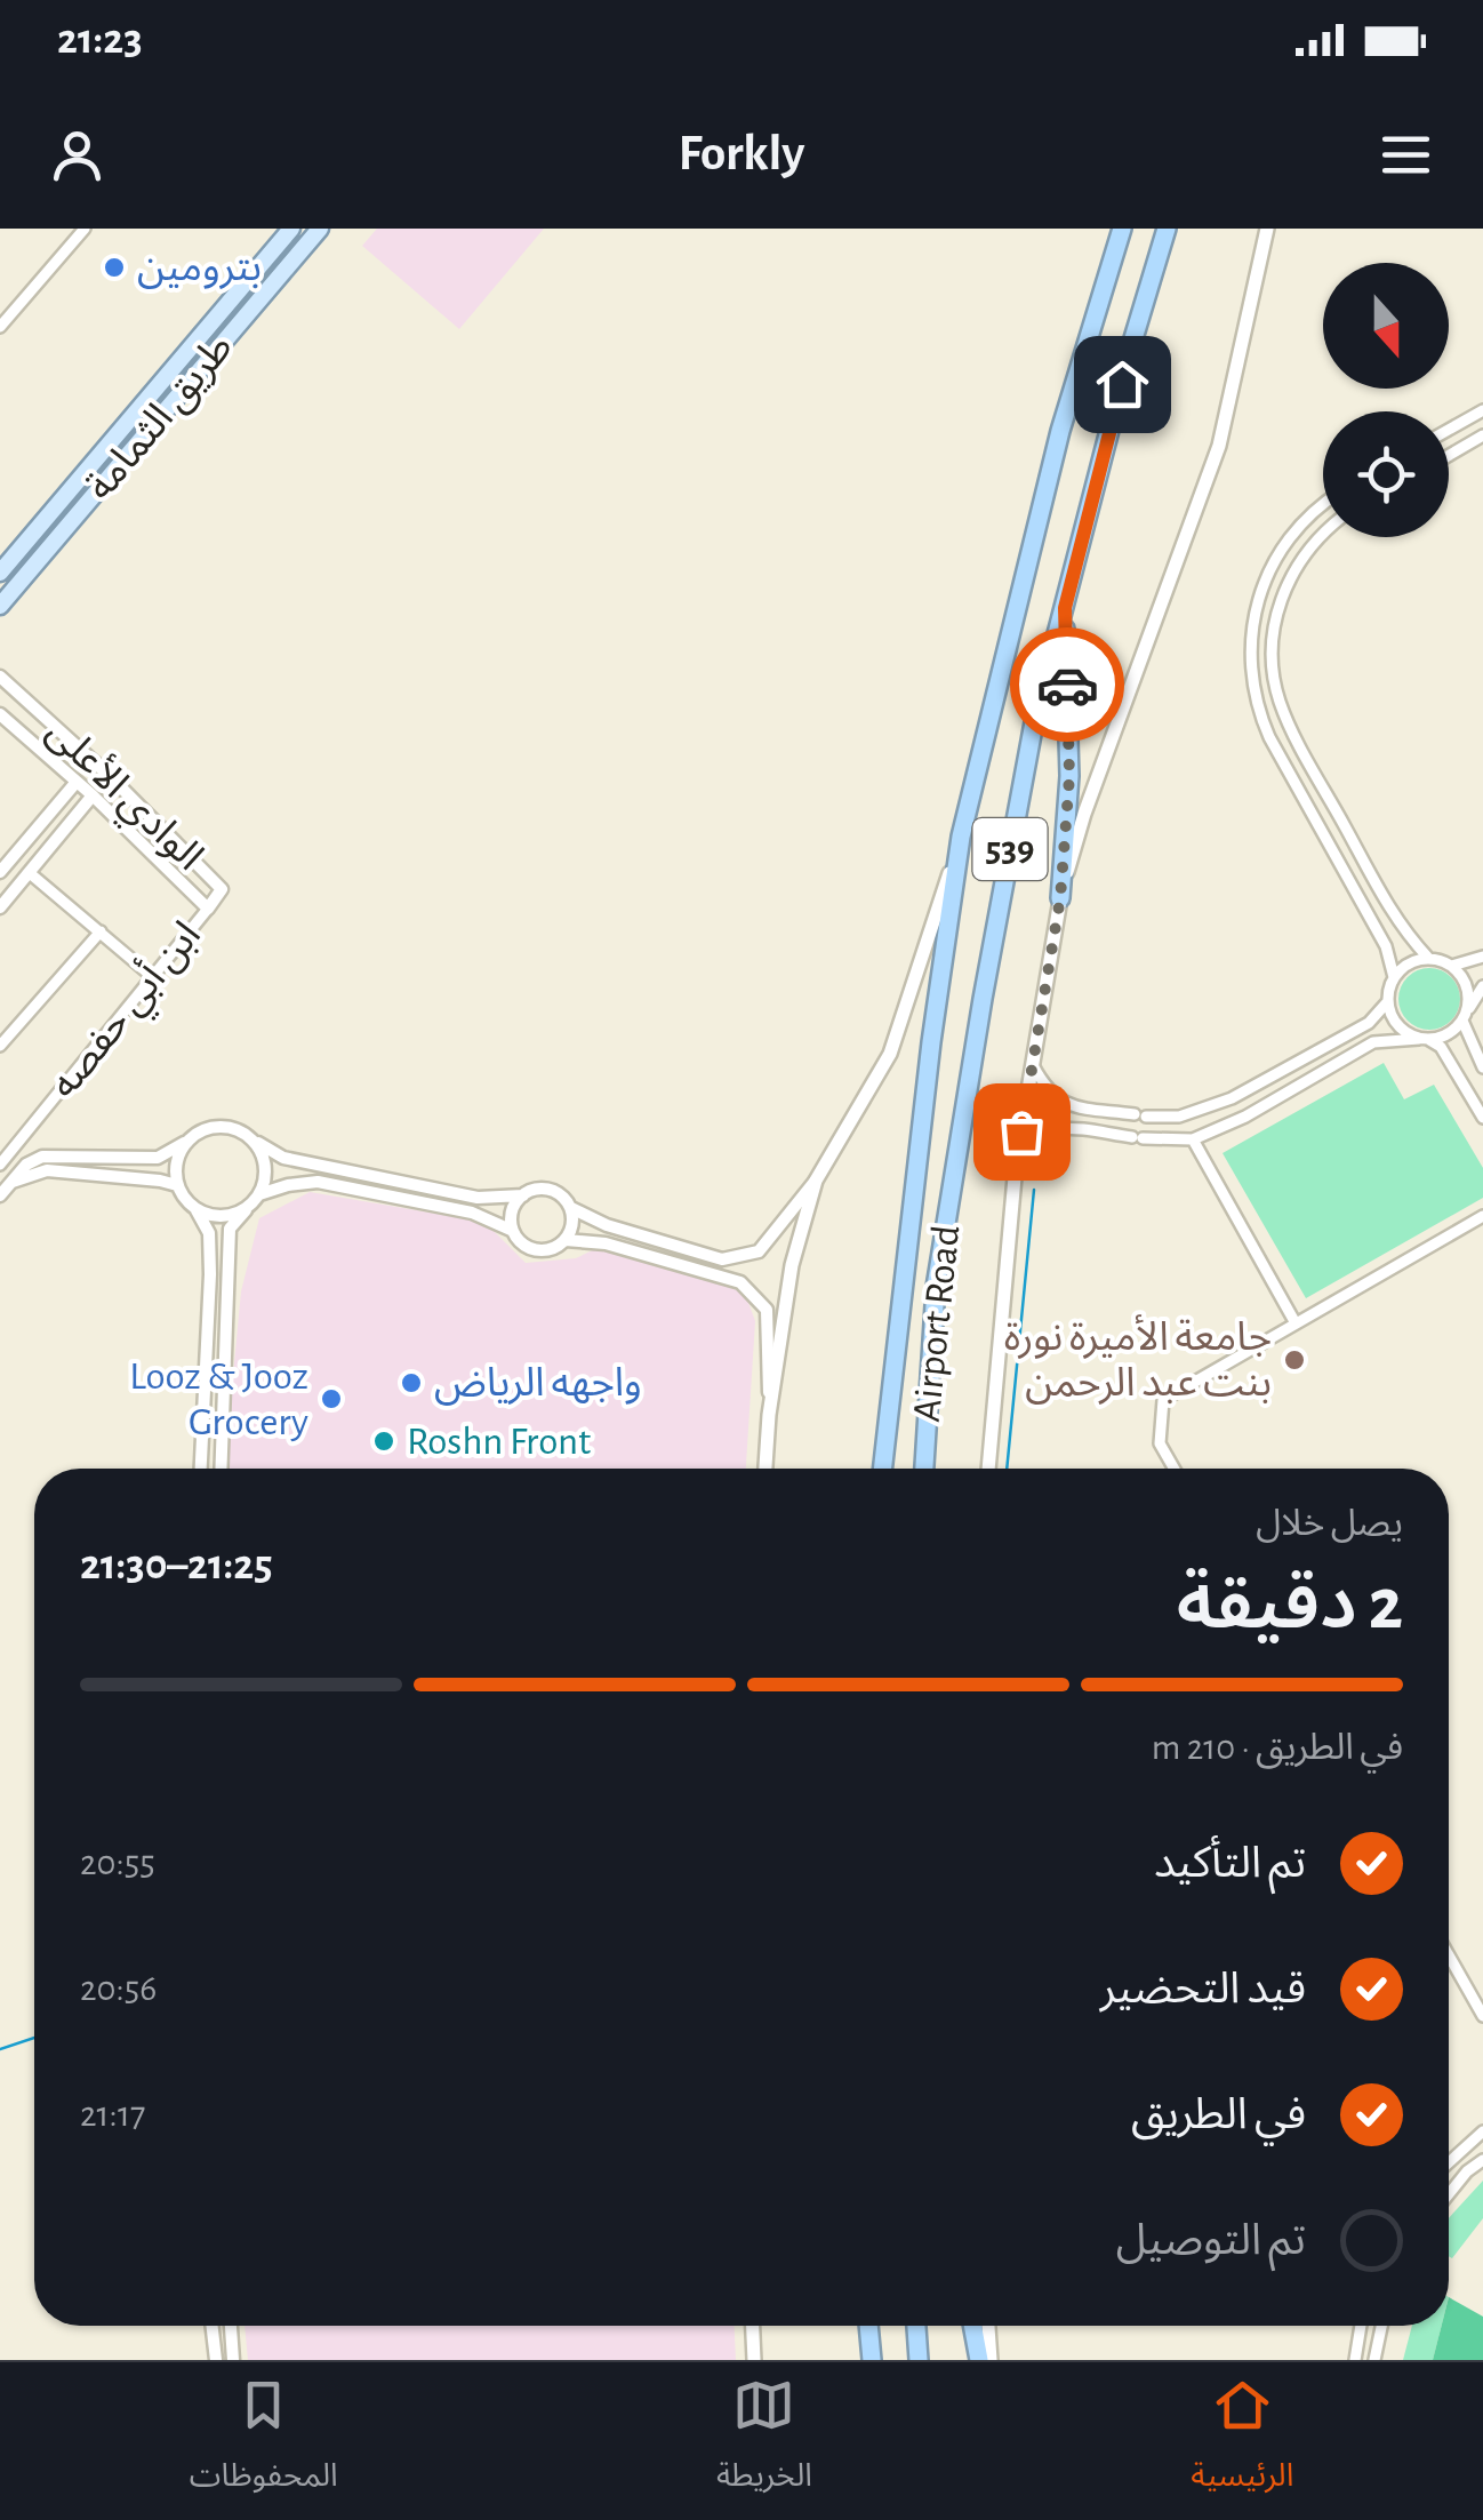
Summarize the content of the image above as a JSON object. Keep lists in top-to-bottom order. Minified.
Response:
{"streets":{"highway":["539","Airport Road"],"main road":["طريق الثمامة"],"street":["الوادي الأعلى","ابن أبي حفصه"]},"crossings":[["الوادي الأعلى","ابن أبي حفصه"]],"places":["بترومين","جامعة الأميرة نورة بنت عبد الرحمن","واجهه الرياض","Looz & Jooz Grocery","Roshn Front"],"north":"bottom","page":{"status":"21:23","header":"Forkly","heading":["2 دقيقة","يصل خلال","21:25–21:30"],"bar":"في الطريق · 210 m","list":[["تم التأكيد","20:55"],["قيد التحضير","20:56"],["في الطريق","21:17"],"تم التوصيل"],"tabs":["الرئيسية","الخريطة","المحفوظات"]}}
